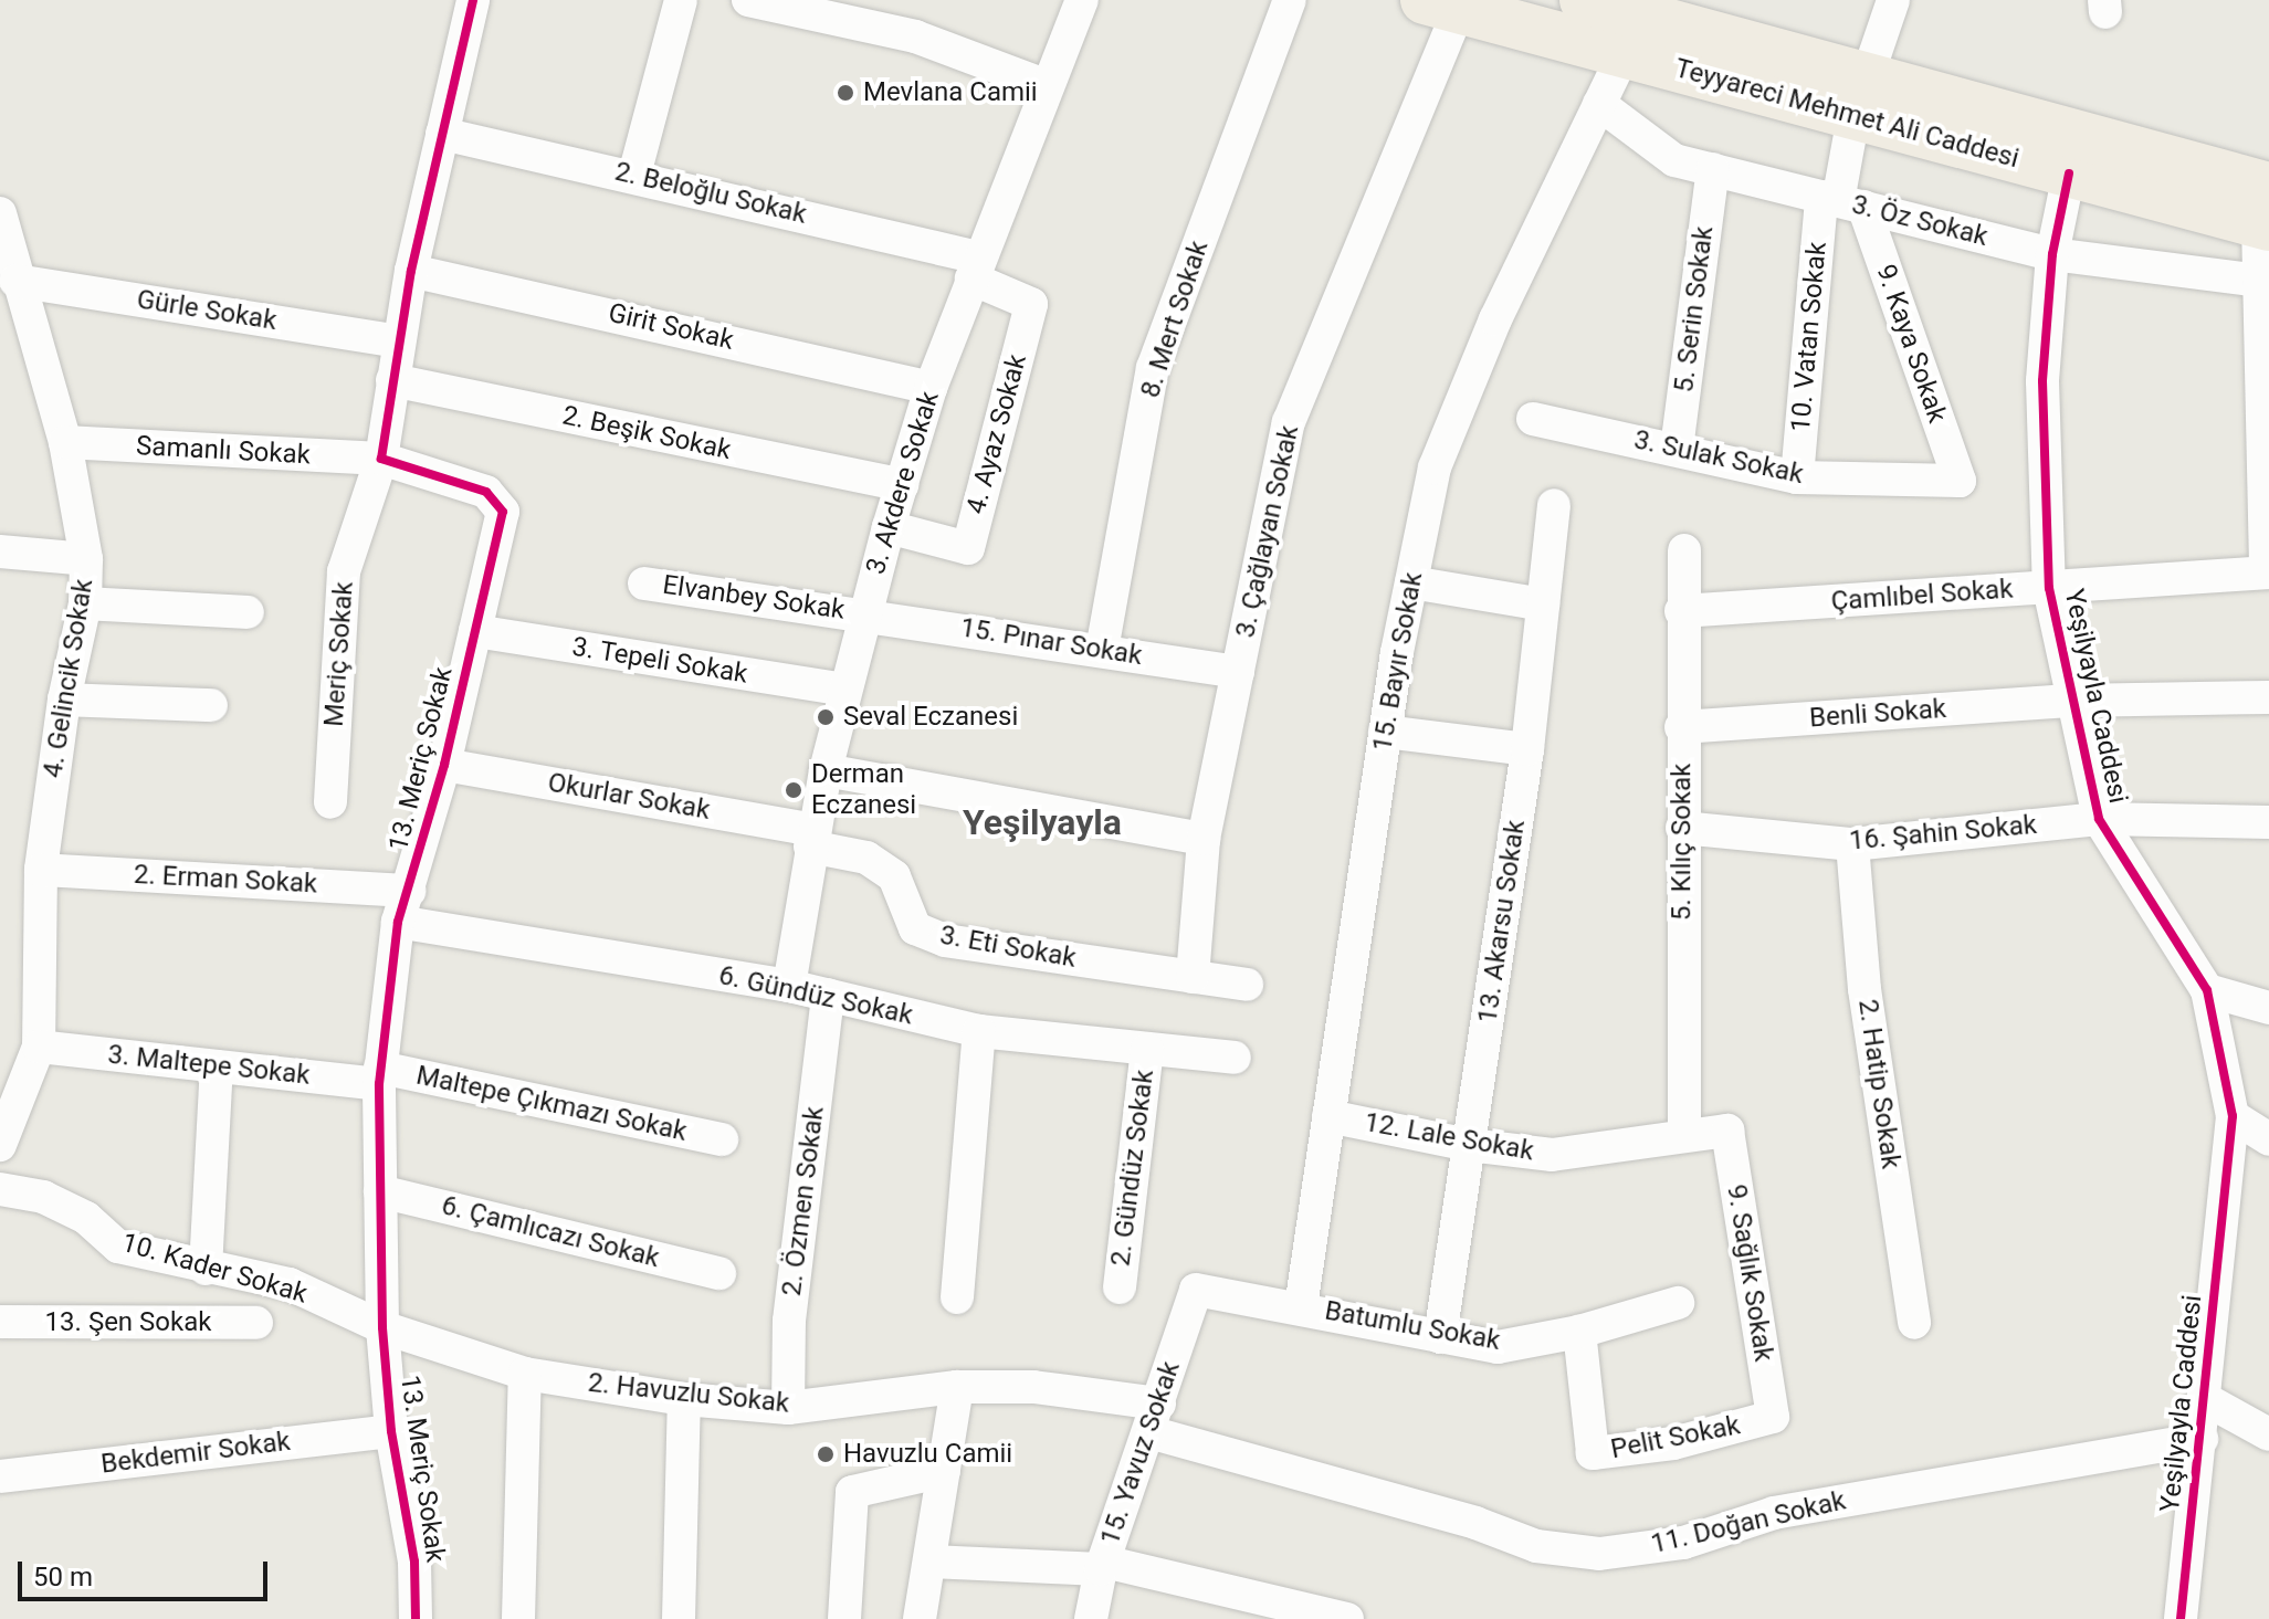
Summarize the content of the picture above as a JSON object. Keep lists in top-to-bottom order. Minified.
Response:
{"streets":{"main road":["Teyyareci Mehmet Ali Caddesi"],"street":["2. Beloğlu Sokak","3. Öz Sokak","5. Serin Sokak","Gürle Sokak","8. Mert Sokak","Girit Sokak","10. Vatan Sokak","9. Kaya Sokak","2. Beşik Sokak","4. Ayaz Sokak","Samanlı Sokak","3. Sulak Sokak","3. Akdere Sokak","3. Çağlayan Sokak","Çamlıbel Sokak","Elvanbey Sokak","15. Pınar Sokak","Meriç Sokak","3. Tepeli Sokak","15. Bayır Sokak","4. Gelincik Sokak","Yeşilyayla Caddesi","Benli Sokak","13. Meriç Sokak","Okurlar Sokak","16. Şahin Sokak","5. Kılıç Sokak","2. Erman Sokak","13. Akarsu Sokak","3. Eti Sokak","6. Gündüz Sokak","3. Maltepe Sokak","2. Hatip Sokak","Maltepe Çıkmazı Sokak","12. Lale Sokak","2. Gündüz Sokak","2. Özmen Sokak","6. Çamlıcazı Sokak","10. Kader Sokak","9. Sağlık Sokak","13. Şen Sokak","Batumlu Sokak","2. Havuzlu Sokak","Pelit Sokak","Bekdemir Sokak","15. Yavuz Sokak","11. Doğan Sokak"]},"crossings":[["Teyyareci Mehmet Ali Caddesi","10. Vatan Sokak"],["Teyyareci Mehmet Ali Caddesi","3. Çağlayan Sokak"],["Teyyareci Mehmet Ali Caddesi","15. Bayır Sokak"],["Teyyareci Mehmet Ali Caddesi","Yeşilyayla Caddesi"],["2. Beloğlu Sokak","4. Ayaz Sokak"],["2. Beloğlu Sokak","3. Akdere Sokak"],["3. Öz Sokak","5. Serin Sokak"],["3. Öz Sokak","10. Vatan Sokak"],["3. Öz Sokak","9. Kaya Sokak"],["3. Öz Sokak","15. Bayır Sokak"],["3. Öz Sokak","Yeşilyayla Caddesi"],["5. Serin Sokak","3. Sulak Sokak"],["Gürle Sokak","4. Gelincik Sokak"],["8. Mert Sokak","15. Pınar Sokak"],["Girit Sokak","3. Akdere Sokak"],["10. Vatan Sokak","9. Kaya Sokak"],["10. Vatan Sokak","3. Sulak Sokak"],["9. Kaya Sokak","3. Sulak Sokak"],["2. Beşik Sokak","3. Akdere Sokak"],["4. Ayaz Sokak","3. Akdere Sokak"],["Samanlı Sokak","Meriç Sokak"],["Samanlı Sokak","4. Gelincik Sokak"],["Samanlı Sokak","13. Meriç Sokak"],["3. Akdere Sokak","Elvanbey Sokak"],["3. Akdere Sokak","15. Pınar Sokak"],["3. Akdere Sokak","3. Tepeli Sokak"],["3. Akdere Sokak","Okurlar Sokak"],["3. Akdere Sokak","3. Eti Sokak"],["3. Akdere Sokak","6. Gündüz Sokak"],["3. Çağlayan Sokak","15. Pınar Sokak"],["3. Çağlayan Sokak","3. Eti Sokak"],["Çamlıbel Sokak","Yeşilyayla Caddesi"],["Çamlıbel Sokak","5. Kılıç Sokak"],["Elvanbey Sokak","15. Pınar Sokak"],["Meriç Sokak","13. Meriç Sokak"],["3. Tepeli Sokak","13. Meriç Sokak"],["15. Bayır Sokak","12. Lale Sokak"],["15. Bayır Sokak","Batumlu Sokak"],["4. Gelincik Sokak","2. Erman Sokak"],["4. Gelincik Sokak","3. Maltepe Sokak"],["Yeşilyayla Caddesi","Benli Sokak"],["Yeşilyayla Caddesi","16. Şahin Sokak"],["Yeşilyayla Caddesi","11. Doğan Sokak"],["Benli Sokak","5. Kılıç Sokak"],["13. Meriç Sokak","Okurlar Sokak"],["13. Meriç Sokak","2. Erman Sokak"],["13. Meriç Sokak","6. Gündüz Sokak"],["13. Meriç Sokak","3. Maltepe Sokak"],["13. Meriç Sokak","Maltepe Çıkmazı Sokak"],["13. Meriç Sokak","6. Çamlıcazı Sokak"],["13. Meriç Sokak","10. Kader Sokak"],["13. Meriç Sokak","2. Havuzlu Sokak"],["13. Meriç Sokak","Bekdemir Sokak"],["Okurlar Sokak","3. Eti Sokak"],["16. Şahin Sokak","5. Kılıç Sokak"],["16. Şahin Sokak","2. Hatip Sokak"],["5. Kılıç Sokak","12. Lale Sokak"],["13. Akarsu Sokak","12. Lale Sokak"],["13. Akarsu Sokak","Batumlu Sokak"],["6. Gündüz Sokak","2. Gündüz Sokak"],["6. Gündüz Sokak","2. Özmen Sokak"],["3. Maltepe Sokak","Maltepe Çıkmazı Sokak"],["12. Lale Sokak","9. Sağlık Sokak"],["2. Özmen Sokak","2. Havuzlu Sokak"],["10. Kader Sokak","2. Havuzlu Sokak"],["9. Sağlık Sokak","Pelit Sokak"],["Batumlu Sokak","Pelit Sokak"],["Batumlu Sokak","15. Yavuz Sokak"],["2. Havuzlu Sokak","15. Yavuz Sokak"],["2. Havuzlu Sokak","11. Doğan Sokak"],["15. Yavuz Sokak","11. Doğan Sokak"]],"districts":["Yeşilyayla"],"places":["Mevlana Camii","Seval Eczanesi","Derman Eczanesi","Havuzlu Camii"],"scale_bar":"50 m"}
